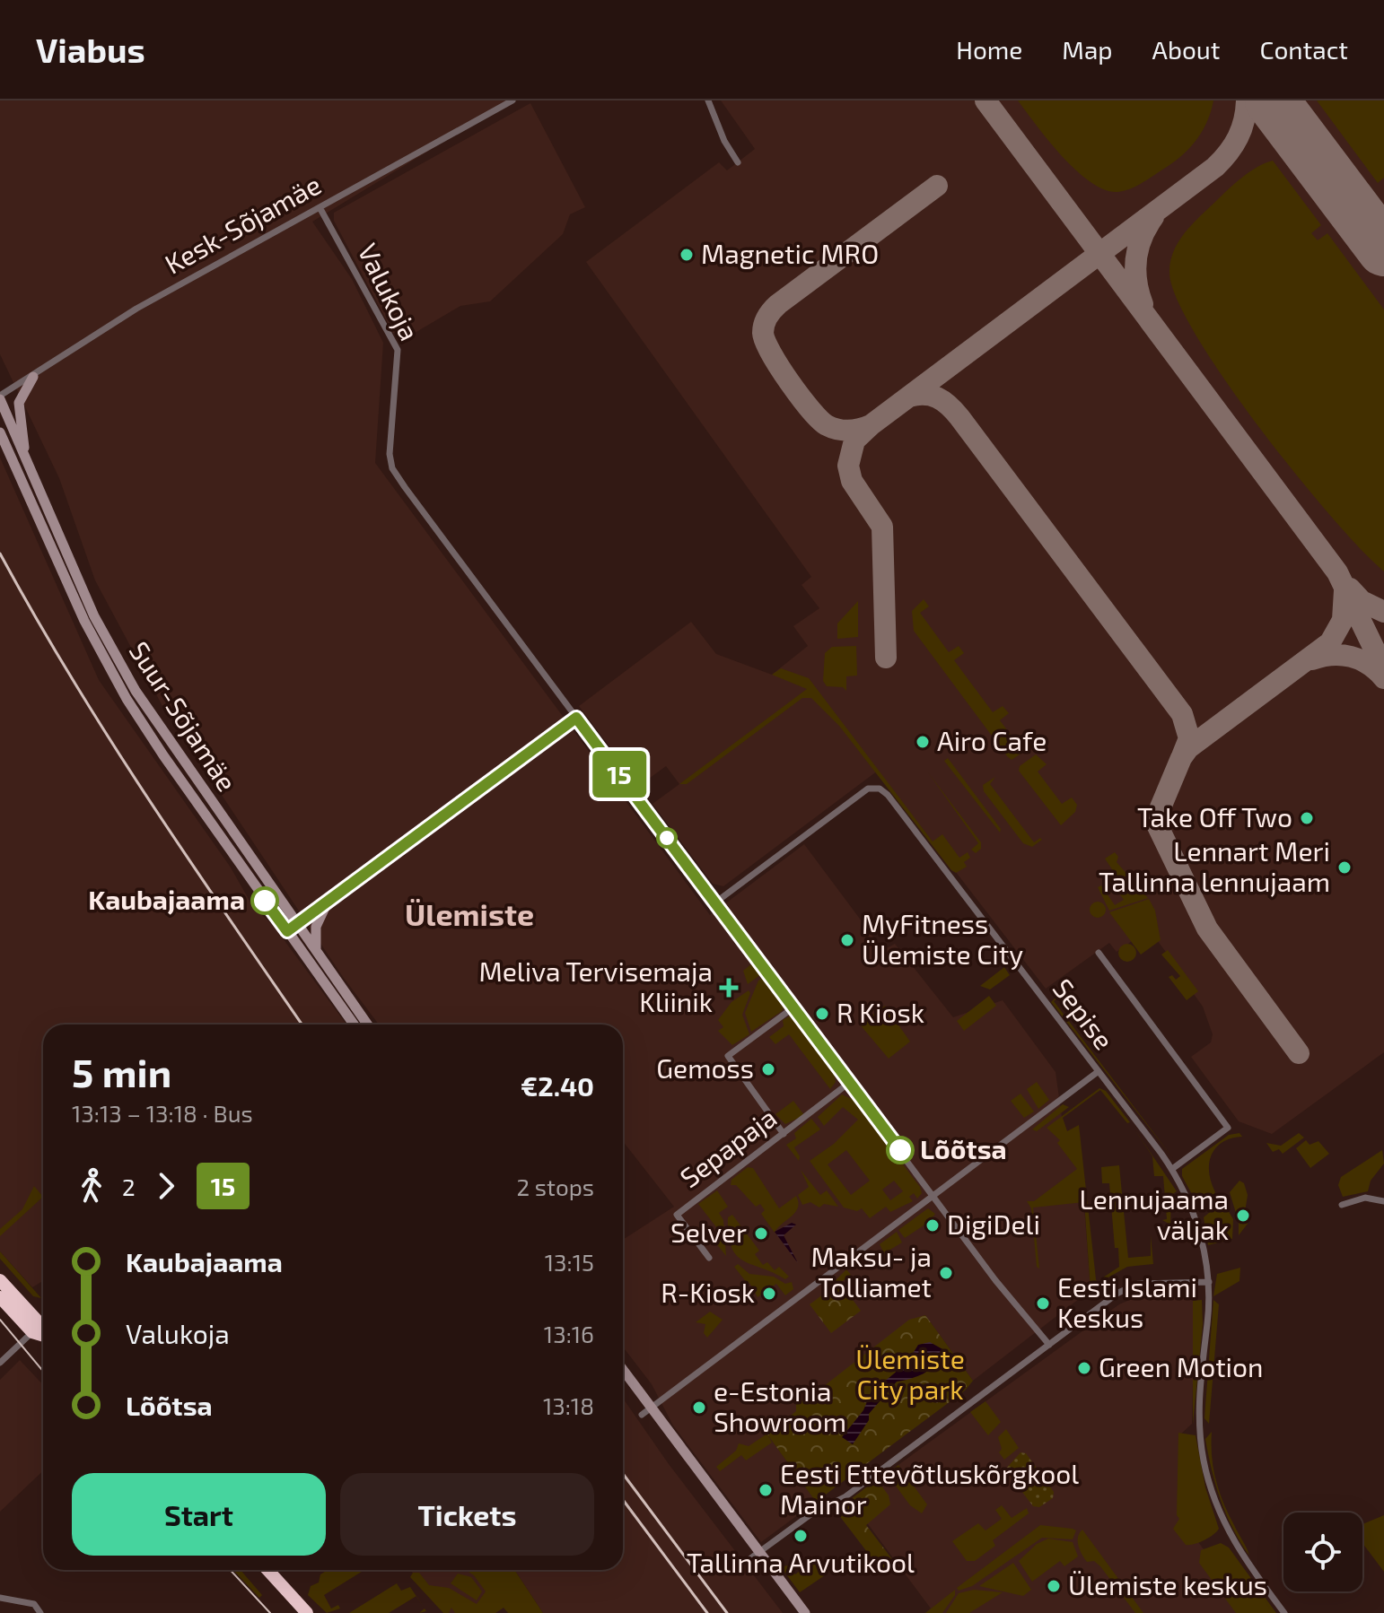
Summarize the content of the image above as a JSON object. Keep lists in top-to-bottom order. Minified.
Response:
{"streets":{"main road":["Suur-Sõjamäe"],"street":["Kesk-Sõjamäe","Valukoja","Sepise","Sepapaja"]},"crossings":[["Kesk-Sõjamäe","Valukoja"],["Kesk-Sõjamäe","Suur-Sõjamäe"],["Valukoja","Sepise"],["Valukoja","Sepapaja"]],"districts":["Ülemiste"],"parks":["Ülemiste City park"],"places":{"other":["Magnetic MRO","Airo Cafe","Take Off Two","Lennart Meri Tallinna lennujaam","Kaubajaama","MyFitness Ülemiste City","R Kiosk","Gemoss","Lõõtsa","Lennujaama väljak","DigiDeli","Selver","Maksu- ja Tolliamet","R-Kiosk","Eesti Islami Keskus","Green Motion","e-Estonia Showroom","Eesti Ettevõtluskõrgkool Mainor","Tallinna Arvutikool","Ülemiste keskus"],"health":["Meliva Tervisemaja Kliinik"]},"lines":["bus line 15"],"page":{"header":"Viabus","nav":["Home","Map","About","Contact"],"on_map":"15","heading":["5 min","13:13 – 13:18 · Bus","€2.40"],"legs":["2","15","2 stops"],"list":[{"name":"Kaubajaama","value":"13:15"},{"name":"Valukoja","value":"13:16"},{"name":"Lõõtsa","value":"13:18"}],"buttons":["Start","Tickets"]}}
